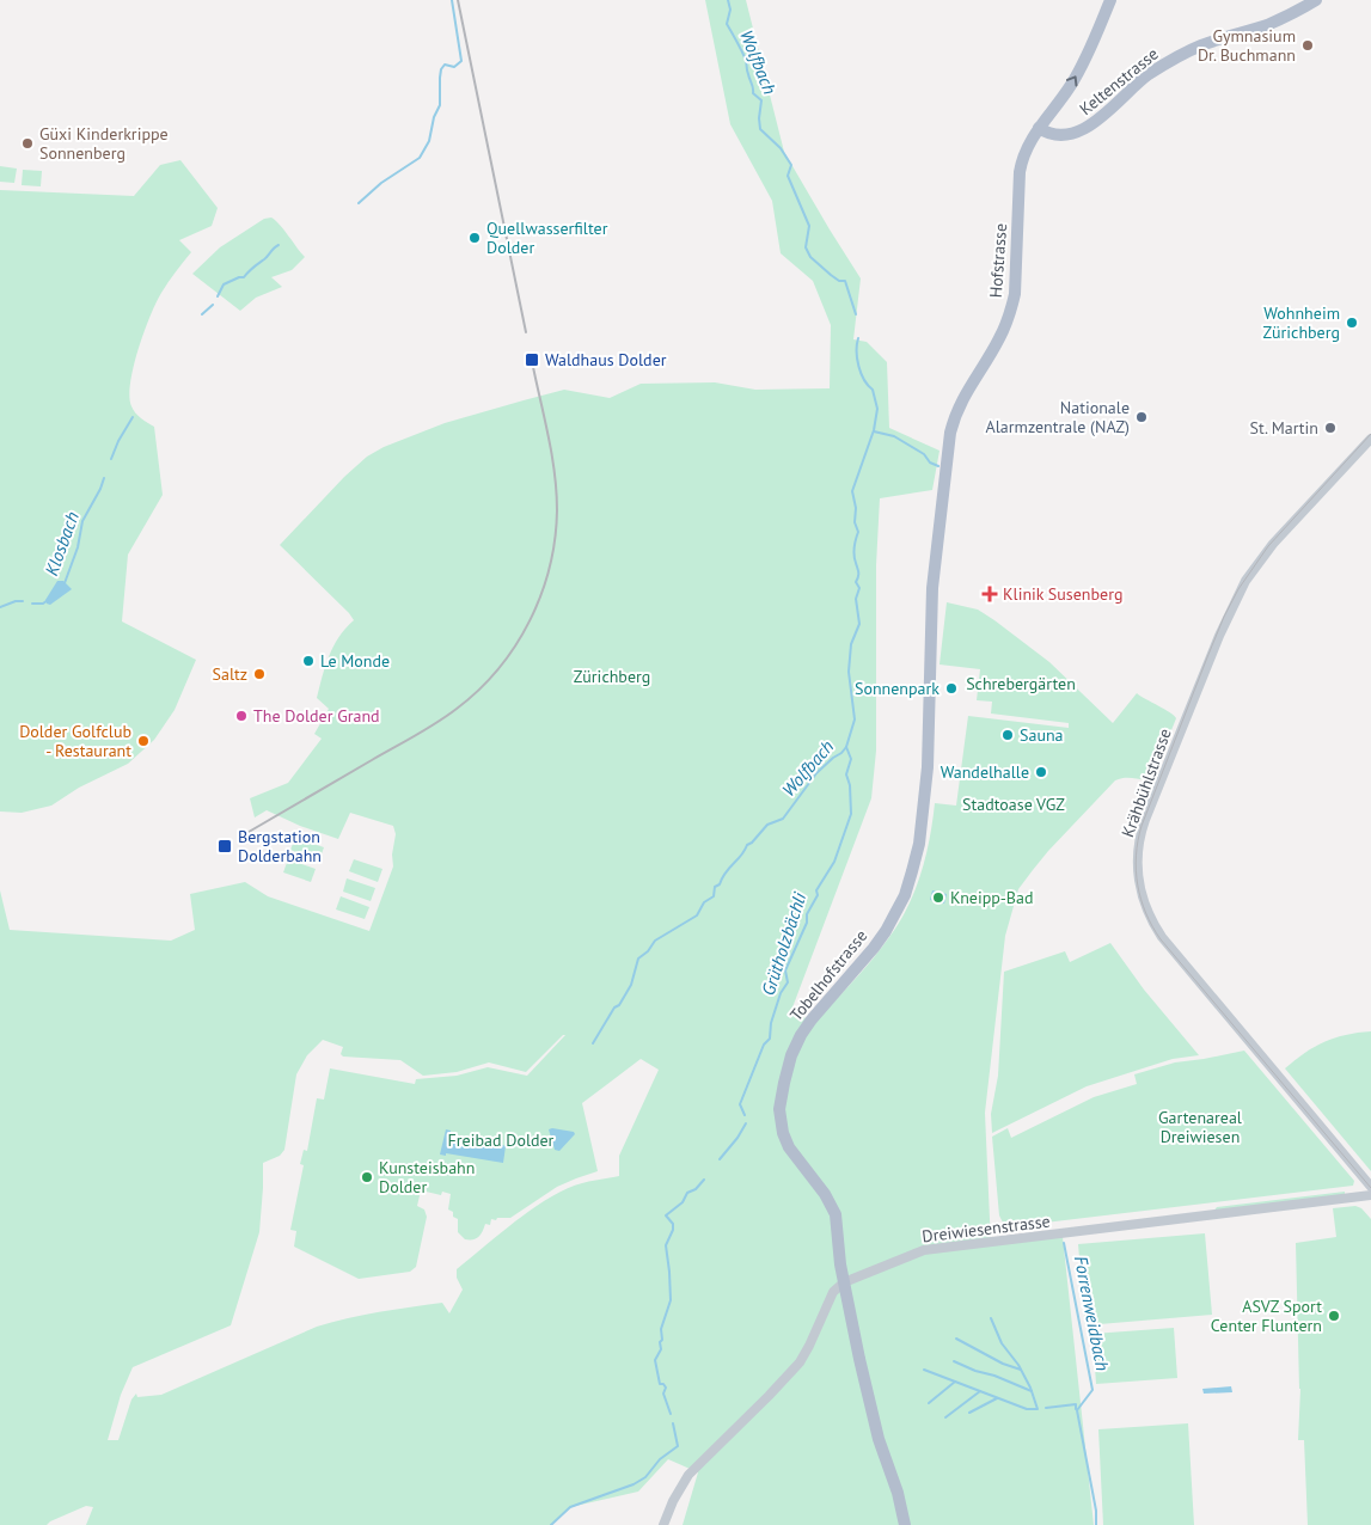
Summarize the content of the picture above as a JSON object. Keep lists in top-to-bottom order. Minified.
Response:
{"streets":{"main road":["Keltenstrasse","Hofstrasse","Tobelhofstrasse"],"street":["Krähbühlstrasse","Dreiwiesenstrasse"]},"crossings":[["Keltenstrasse","Hofstrasse"],["Hofstrasse","Tobelhofstrasse"],["Tobelhofstrasse","Dreiwiesenstrasse"]],"water":["Wolfbach","Klosbach","Grütholzbächli","Forrenweidbach"],"parks":["Zürichberg","Schrebergärten","Stadtoase VGZ","Gartenareal Dreiwiesen","Freibad Dolder"],"places":{"other":["Gymnasium Dr. Buchmann","Güxi Kinderkrippe Sonnenberg","Quellwasserfilter Dolder","Wohnheim Zürichberg","Nationale Alarmzentrale (NAZ)","St. Martin","Le Monde","Saltz","Sonnenpark","The Dolder Grand","Sauna","Dolder Golfclub - Restaurant","Wandelhalle","Kneipp-Bad","Kunsteisbahn Dolder","ASVZ Sport Center Fluntern"],"transit":["Waldhaus Dolder","Bergstation Dolderbahn"],"health":["Klinik Susenberg"]}}
